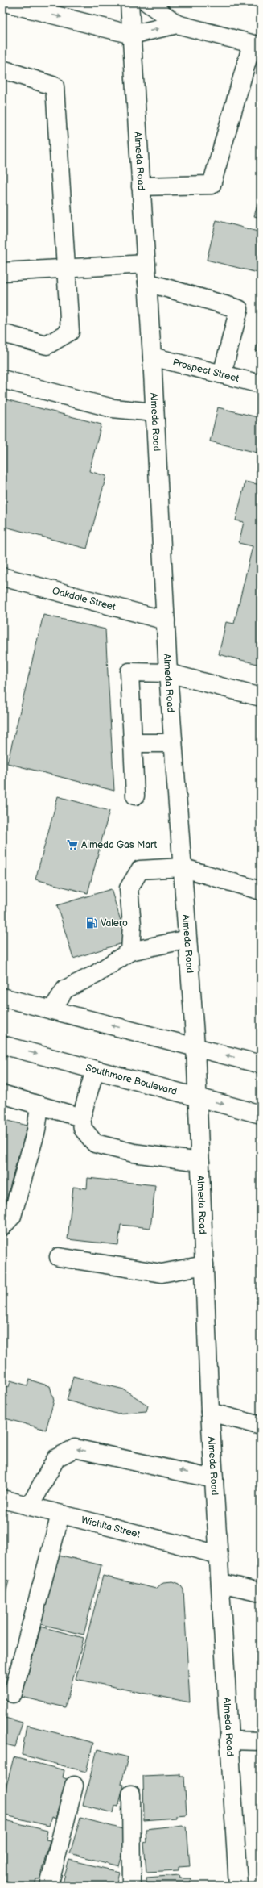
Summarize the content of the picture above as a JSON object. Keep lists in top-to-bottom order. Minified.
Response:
{"streets":{"main road":["Almeda Road","Prospect Street","Oakdale Street","Southmore Boulevard","Wichita Street"]},"crossings":[["Almeda Road","Prospect Street"],["Almeda Road","Oakdale Street"],["Almeda Road","Southmore Boulevard"],["Almeda Road","Wichita Street"]],"places":{"supermarket":["Almeda Gas Mart"],"fuel station":["Valero"]}}
